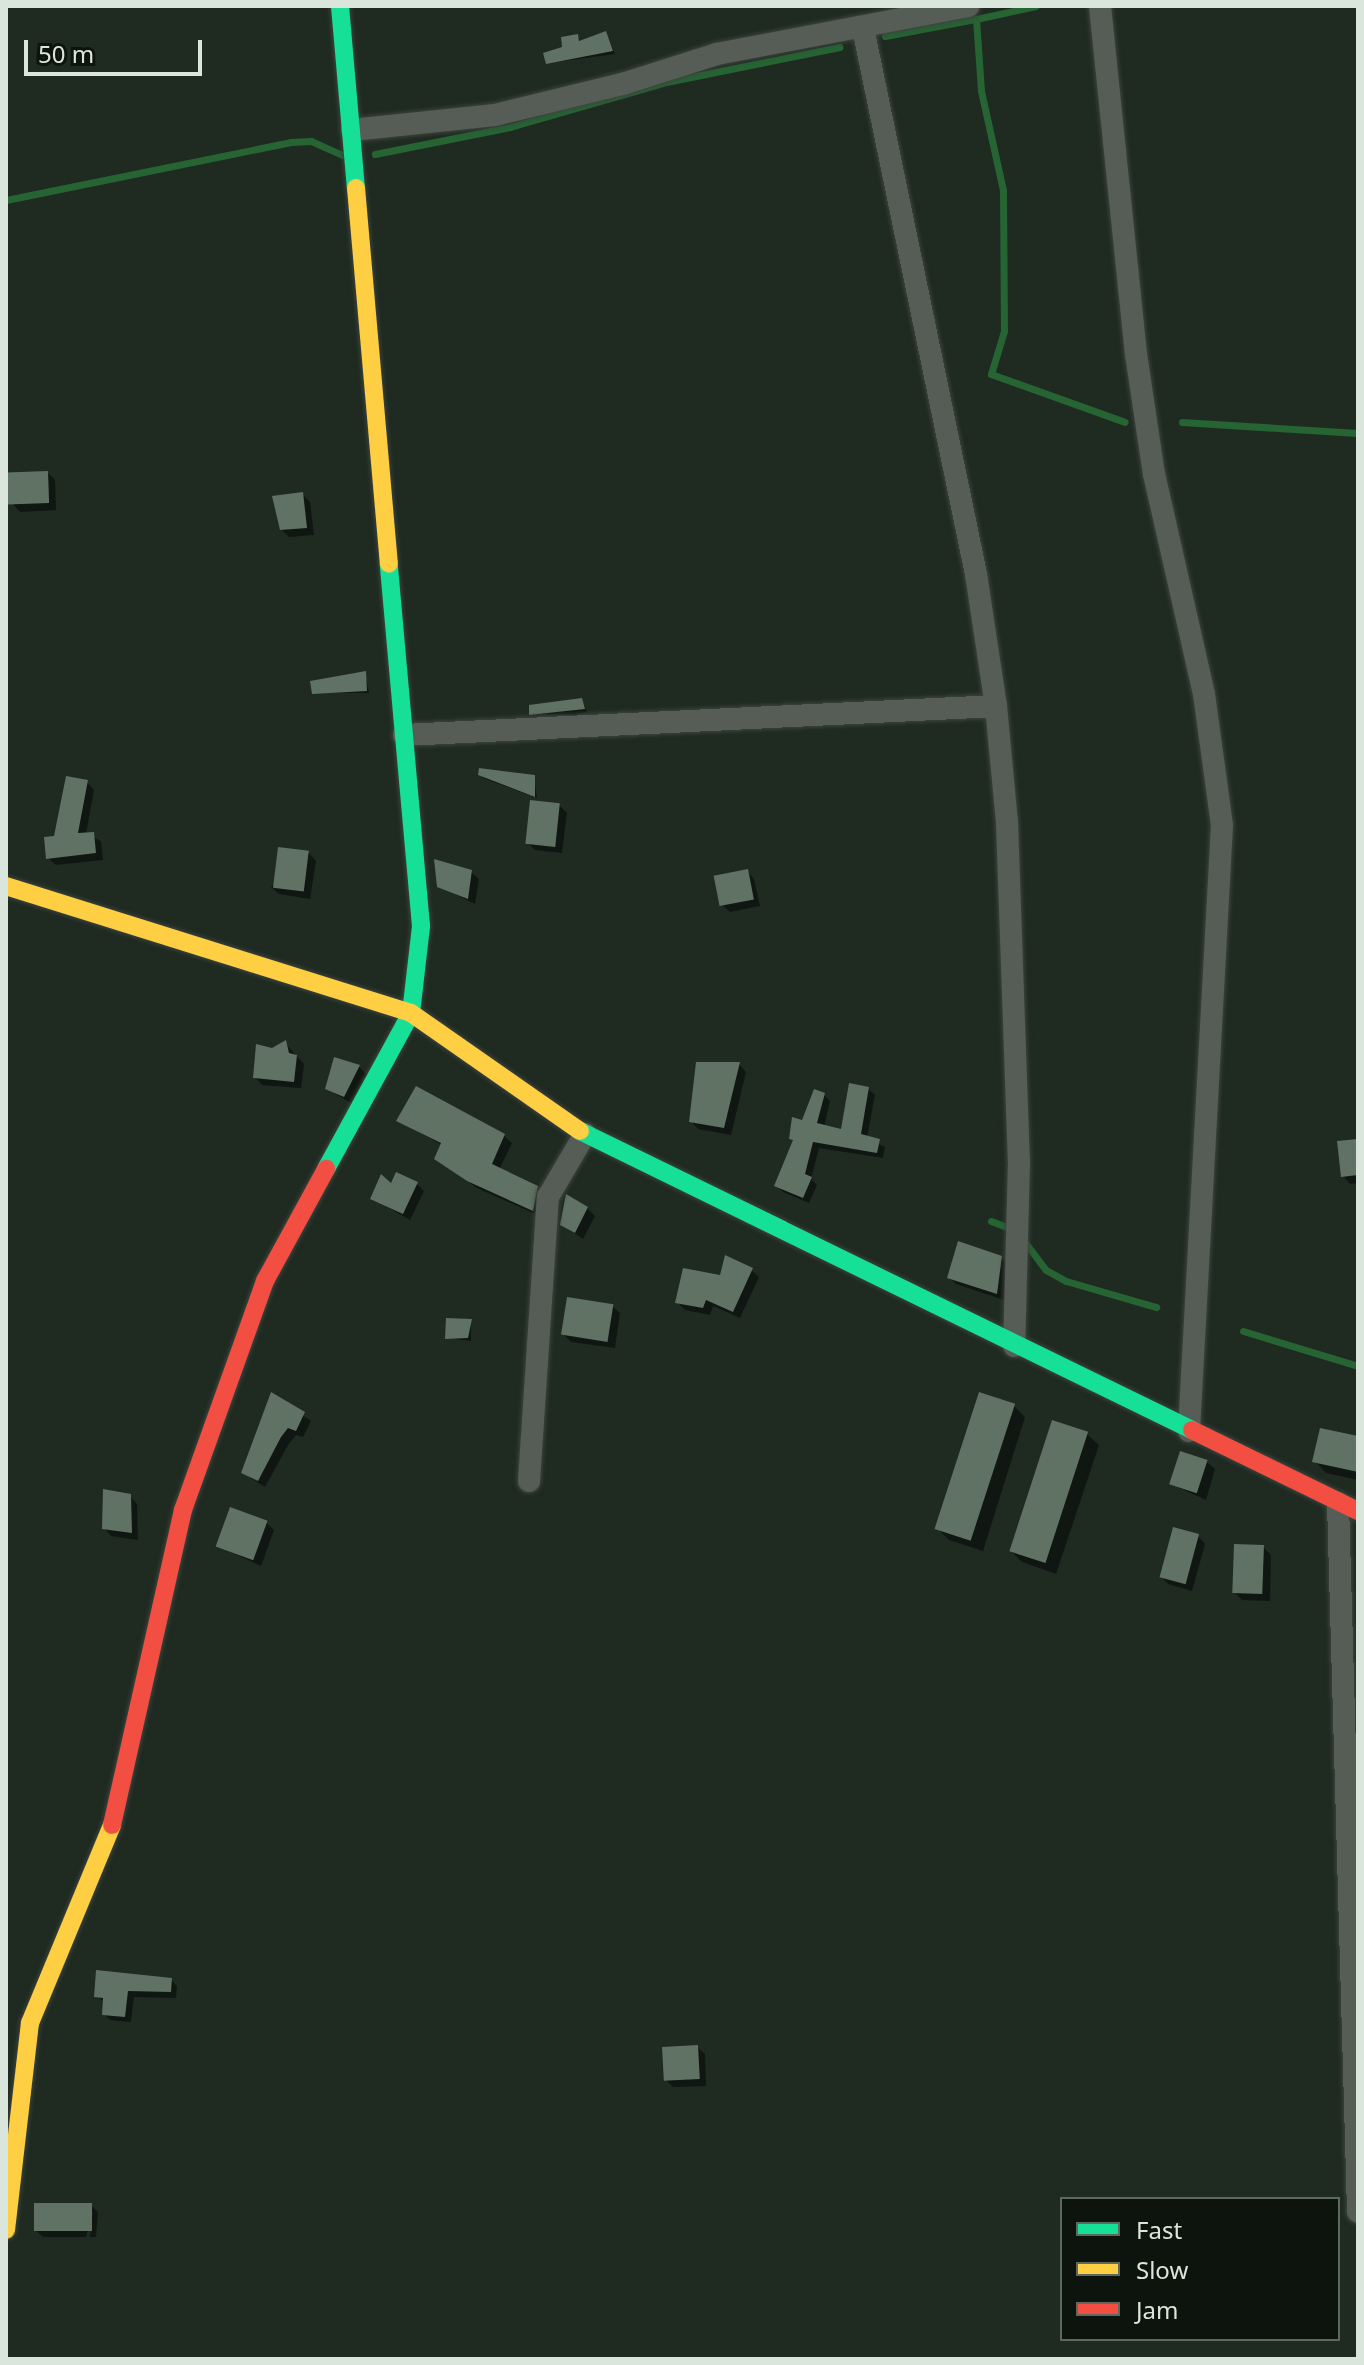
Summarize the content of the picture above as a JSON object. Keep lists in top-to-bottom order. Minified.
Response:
{"legend":["Fast","Slow","Jam"],"scale_bar":"50 m"}
